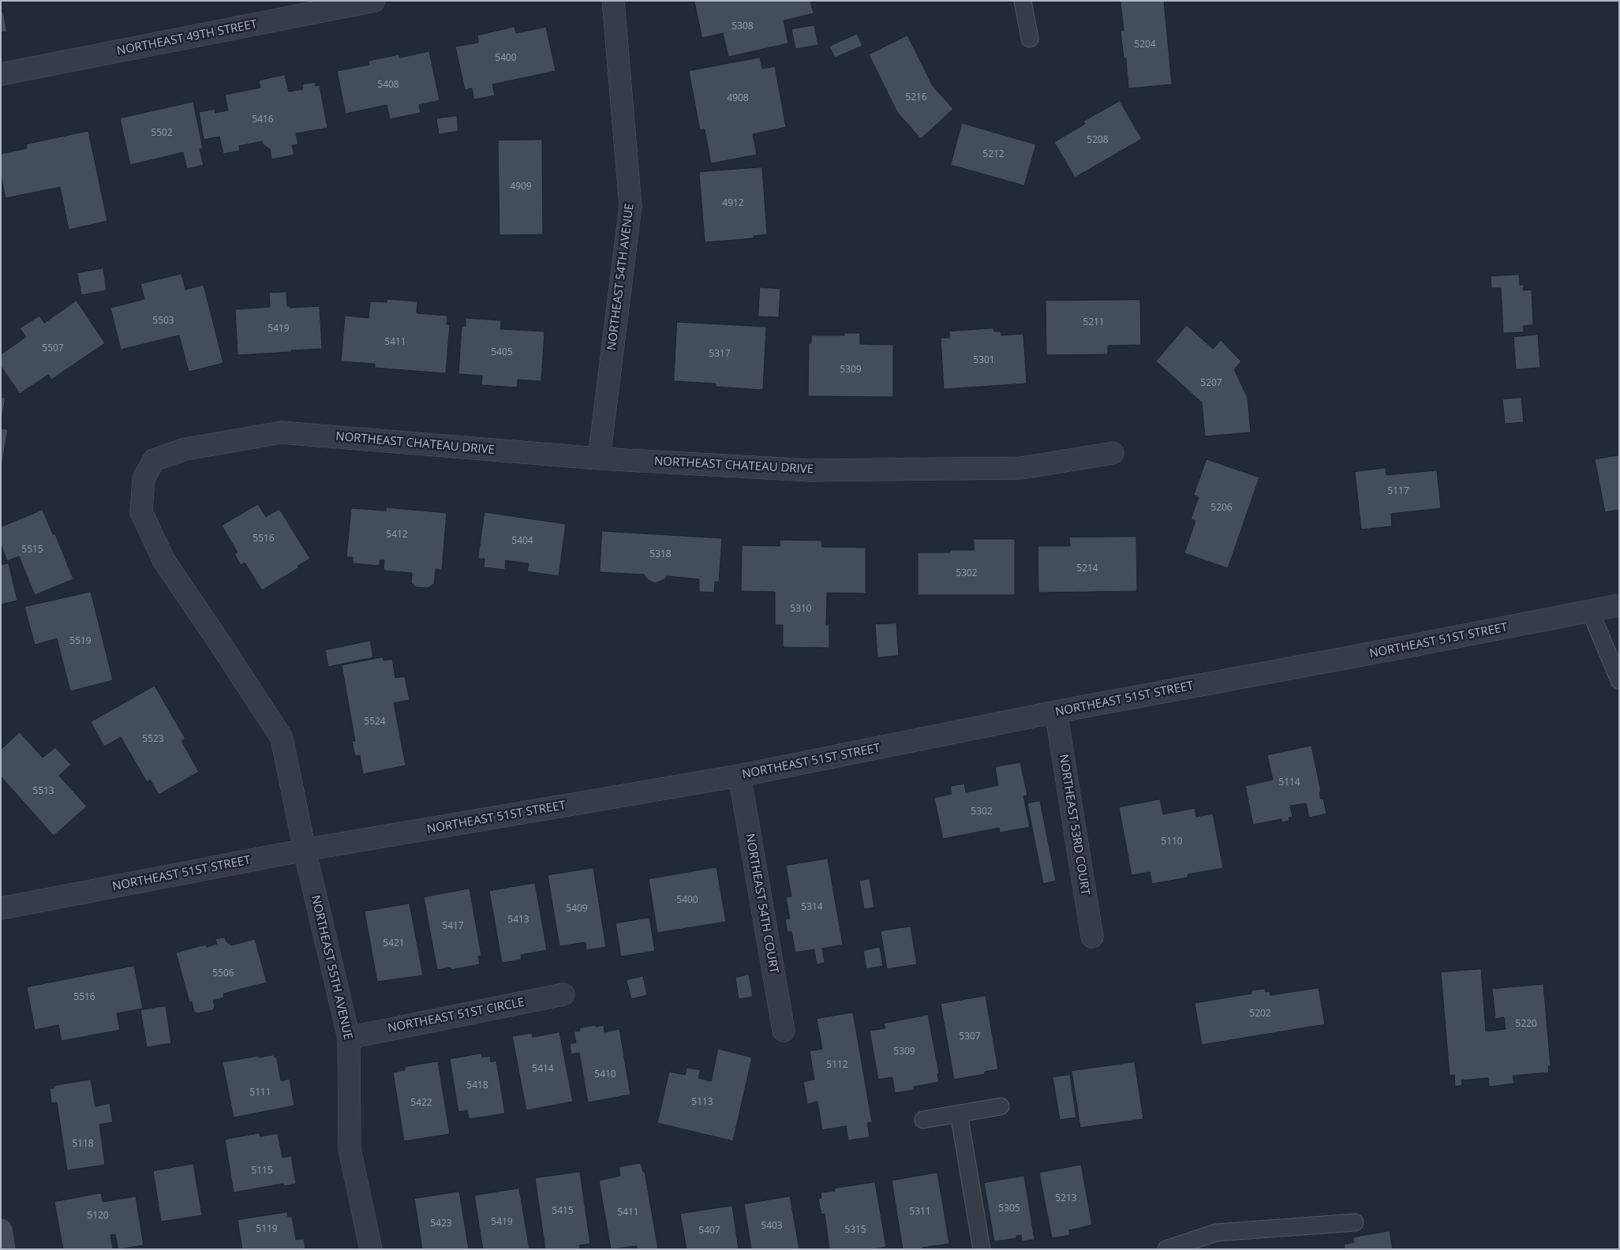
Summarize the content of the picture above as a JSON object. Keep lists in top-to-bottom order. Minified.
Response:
{"streets":{"street":["NORTHEAST 49TH STREET","NORTHEAST 54TH AVENUE","NORTHEAST CHATEAU DRIVE","NORTHEAST 51ST STREET","NORTHEAST 53RD COURT","NORTHEAST 54TH COURT","NORTHEAST 55TH AVENUE","NORTHEAST 51ST CIRCLE"]},"crossings":[["NORTHEAST 54TH AVENUE","NORTHEAST CHATEAU DRIVE"],["NORTHEAST CHATEAU DRIVE","NORTHEAST 51ST STREET"],["NORTHEAST CHATEAU DRIVE","NORTHEAST 55TH AVENUE"],["NORTHEAST 51ST STREET","NORTHEAST 53RD COURT"],["NORTHEAST 51ST STREET","NORTHEAST 54TH COURT"],["NORTHEAST 51ST STREET","NORTHEAST 55TH AVENUE"],["NORTHEAST 55TH AVENUE","NORTHEAST 51ST CIRCLE"]],"house_numbers":["5308","5204","5400","5408","5216","4908","5416","5502","5208","5212","4909","4912","5503","5211","5419","5411","5507","5405","5317","5301","5309","5207","5117","5206","5412","5516","5404","5515","5318","5214","5302","5310","5519","5524","5523","5114","5513","5302","5110","5400","5314","5409","5413","5417","5421","5506","5516","5202","5220","5307","5309","5112","5414","5410","5418","5111","5113","5422","5118","5115","5213","5305","5415","5311","5411","5120","5419","5423","5403","5119","5315","5407"]}
